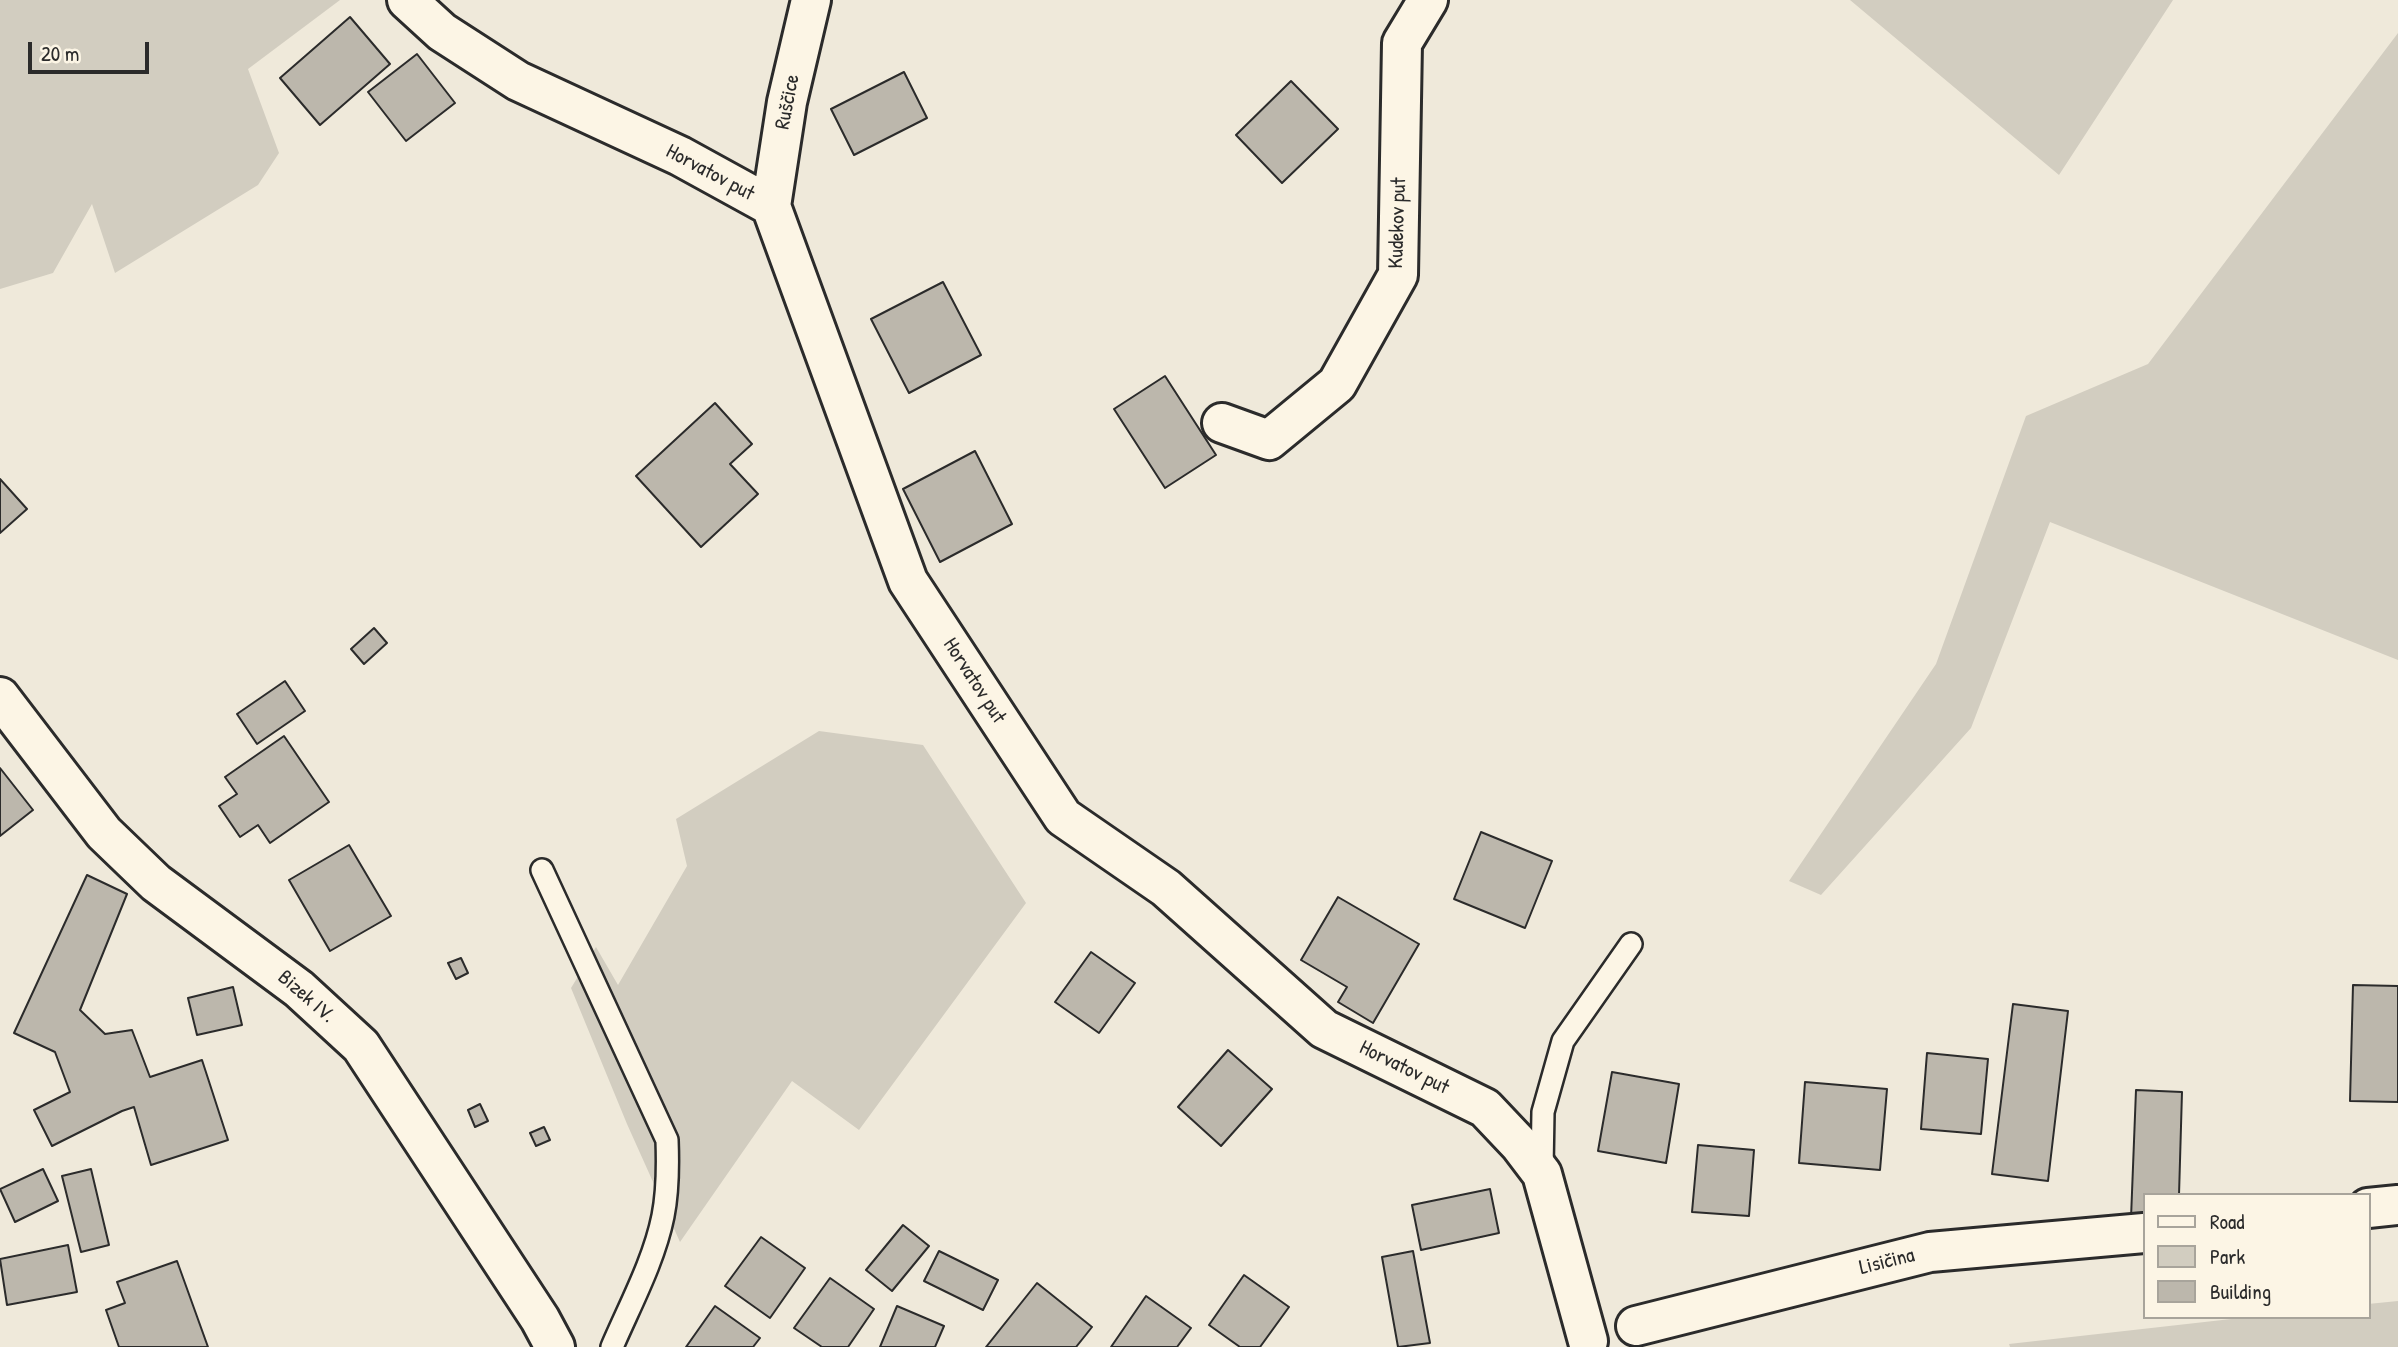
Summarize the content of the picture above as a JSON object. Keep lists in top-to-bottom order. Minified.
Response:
{"streets":{"street":["Ruščice","Horvatov put","Kudekov put","Bizek IV.","Lisičina"]},"crossings":[["Ruščice","Horvatov put"],["Horvatov put","Lisičina"]],"legend":["Road","Park","Building"],"scale_bar":"20 m"}
